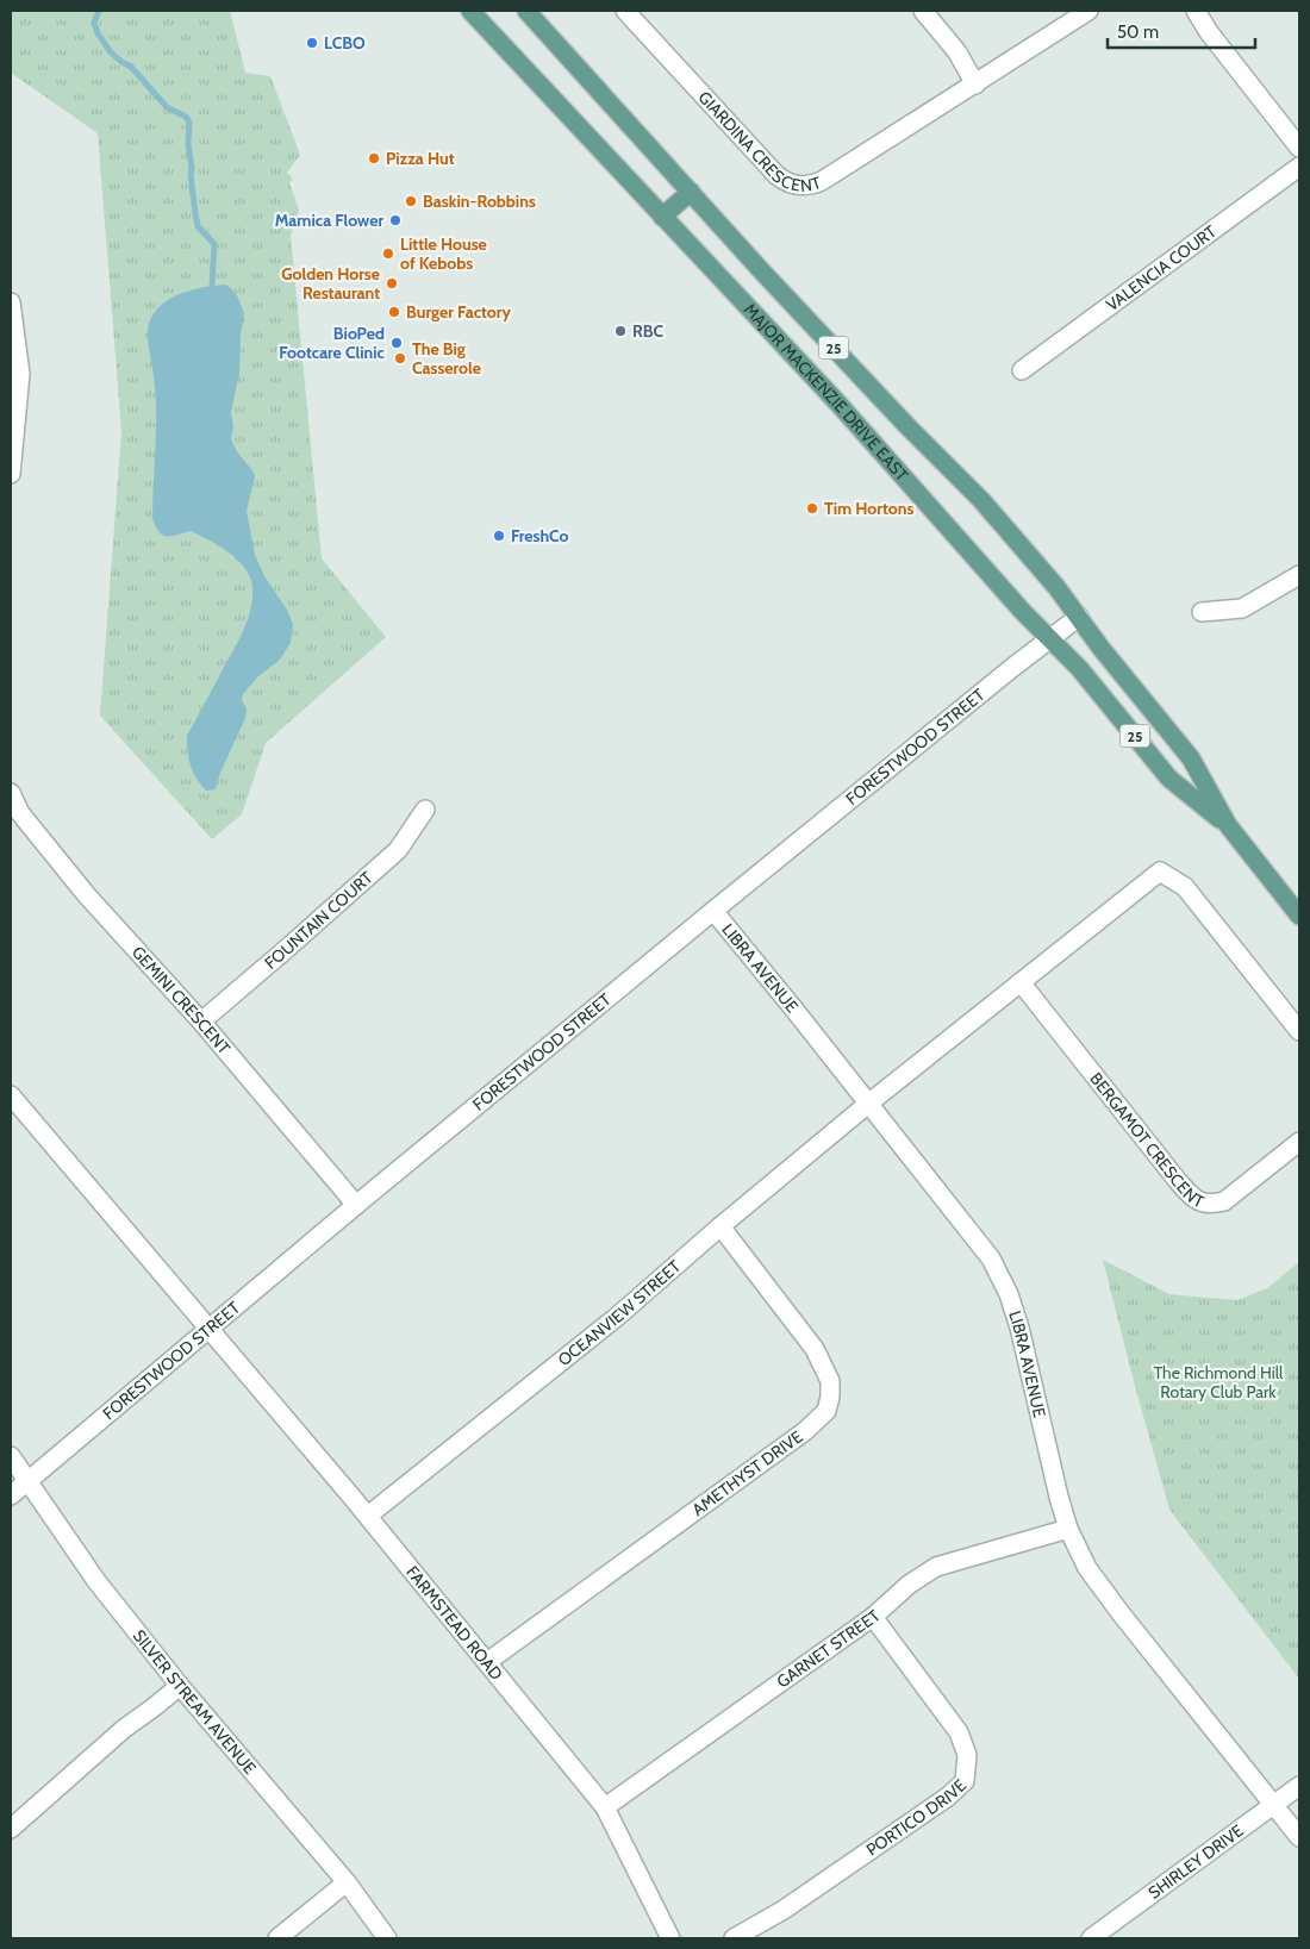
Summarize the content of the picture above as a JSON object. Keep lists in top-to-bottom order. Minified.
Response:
{"streets":{"main road":["25","MAJOR MACKENZIE DRIVE EAST"],"street":["GIARDINA CRESCENT","VALENCIA COURT","FORESTWOOD STREET","FOUNTAIN COURT","LIBRA AVENUE","GEMINI CRESCENT","BERGAMOT CRESCENT","OCEANVIEW STREET","AMETHYST DRIVE","FARMSTEAD ROAD","GARNET STREET","SILVER STREAM AVENUE","PORTICO DRIVE","SHIRLEY DRIVE"]},"crossings":[["MAJOR MACKENZIE DRIVE EAST","FORESTWOOD STREET"],["FORESTWOOD STREET","LIBRA AVENUE"],["FORESTWOOD STREET","GEMINI CRESCENT"],["FORESTWOOD STREET","FARMSTEAD ROAD"],["FORESTWOOD STREET","SILVER STREAM AVENUE"],["FOUNTAIN COURT","GEMINI CRESCENT"],["LIBRA AVENUE","OCEANVIEW STREET"],["LIBRA AVENUE","GARNET STREET"],["LIBRA AVENUE","SHIRLEY DRIVE"],["OCEANVIEW STREET","AMETHYST DRIVE"],["OCEANVIEW STREET","FARMSTEAD ROAD"],["AMETHYST DRIVE","FARMSTEAD ROAD"],["FARMSTEAD ROAD","GARNET STREET"],["GARNET STREET","PORTICO DRIVE"]],"parks":["The Richmond Hill Rotary Club Park"],"places":["LCBO","Pizza Hut","Baskin-Robbins","Mamica Flower","Little House of Kebobs","Golden Horse Restaurant","Burger Factory","RBC","BioPed Footcare Clinic","The Big Casserole","Tim Hortons","FreshCo"],"scale_bar":"50 m"}
